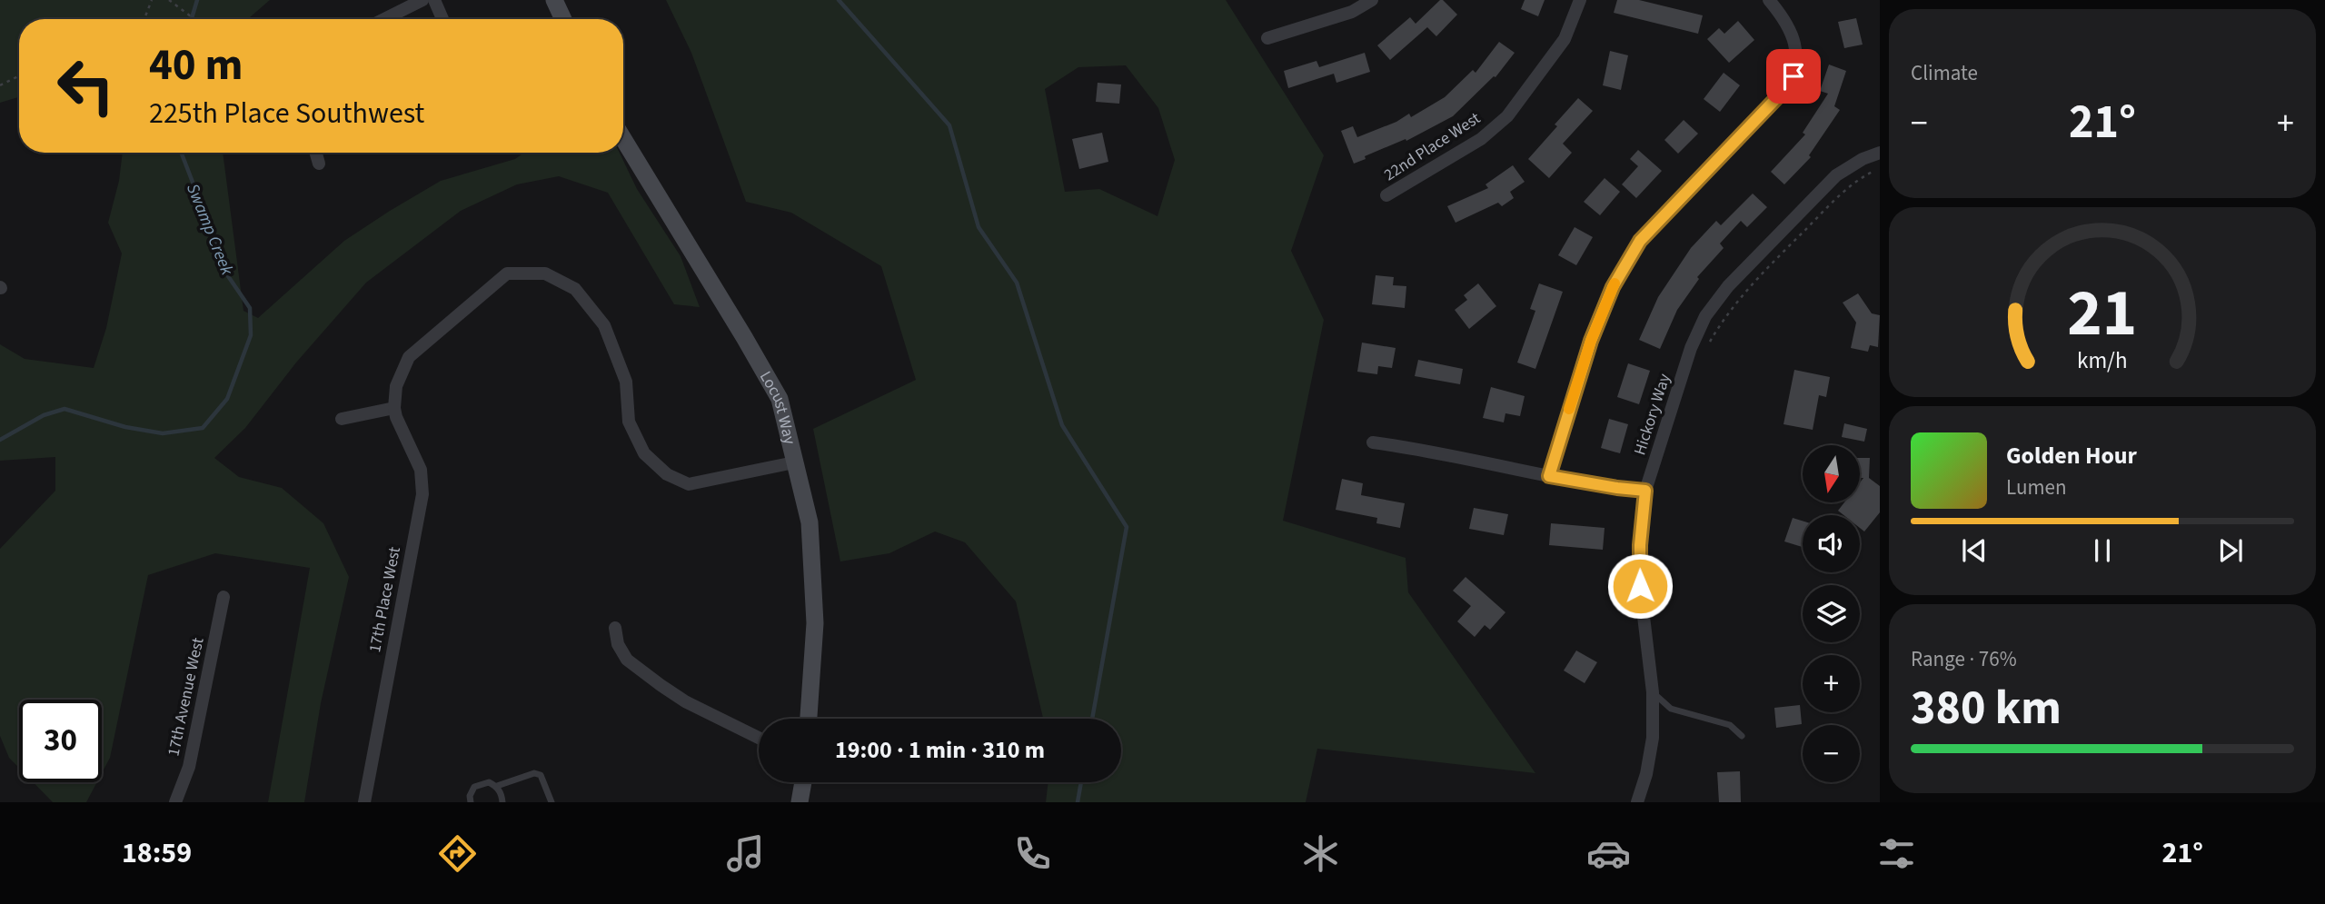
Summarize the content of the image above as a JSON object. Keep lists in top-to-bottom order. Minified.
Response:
{"streets":{"main road":["Locust Way"],"street":["22nd Place West","Hickory Way","17th Place West","17th Avenue West"]},"water":["Swamp Creek"],"north":"bottom","page":{"tile":["Climate",["Range · 76%","380 km"]],"turn":["40 m","225th Place Southwest"],"heat":["−","21°","+"],"song":["Golden Hour","Lumen"],"map_buttons":["+","−"],"limit":"30","trip":"19:00 · 1 min · 310 m","tabs":["18:59","21°"],"gauge":["21","km/h"]}}
